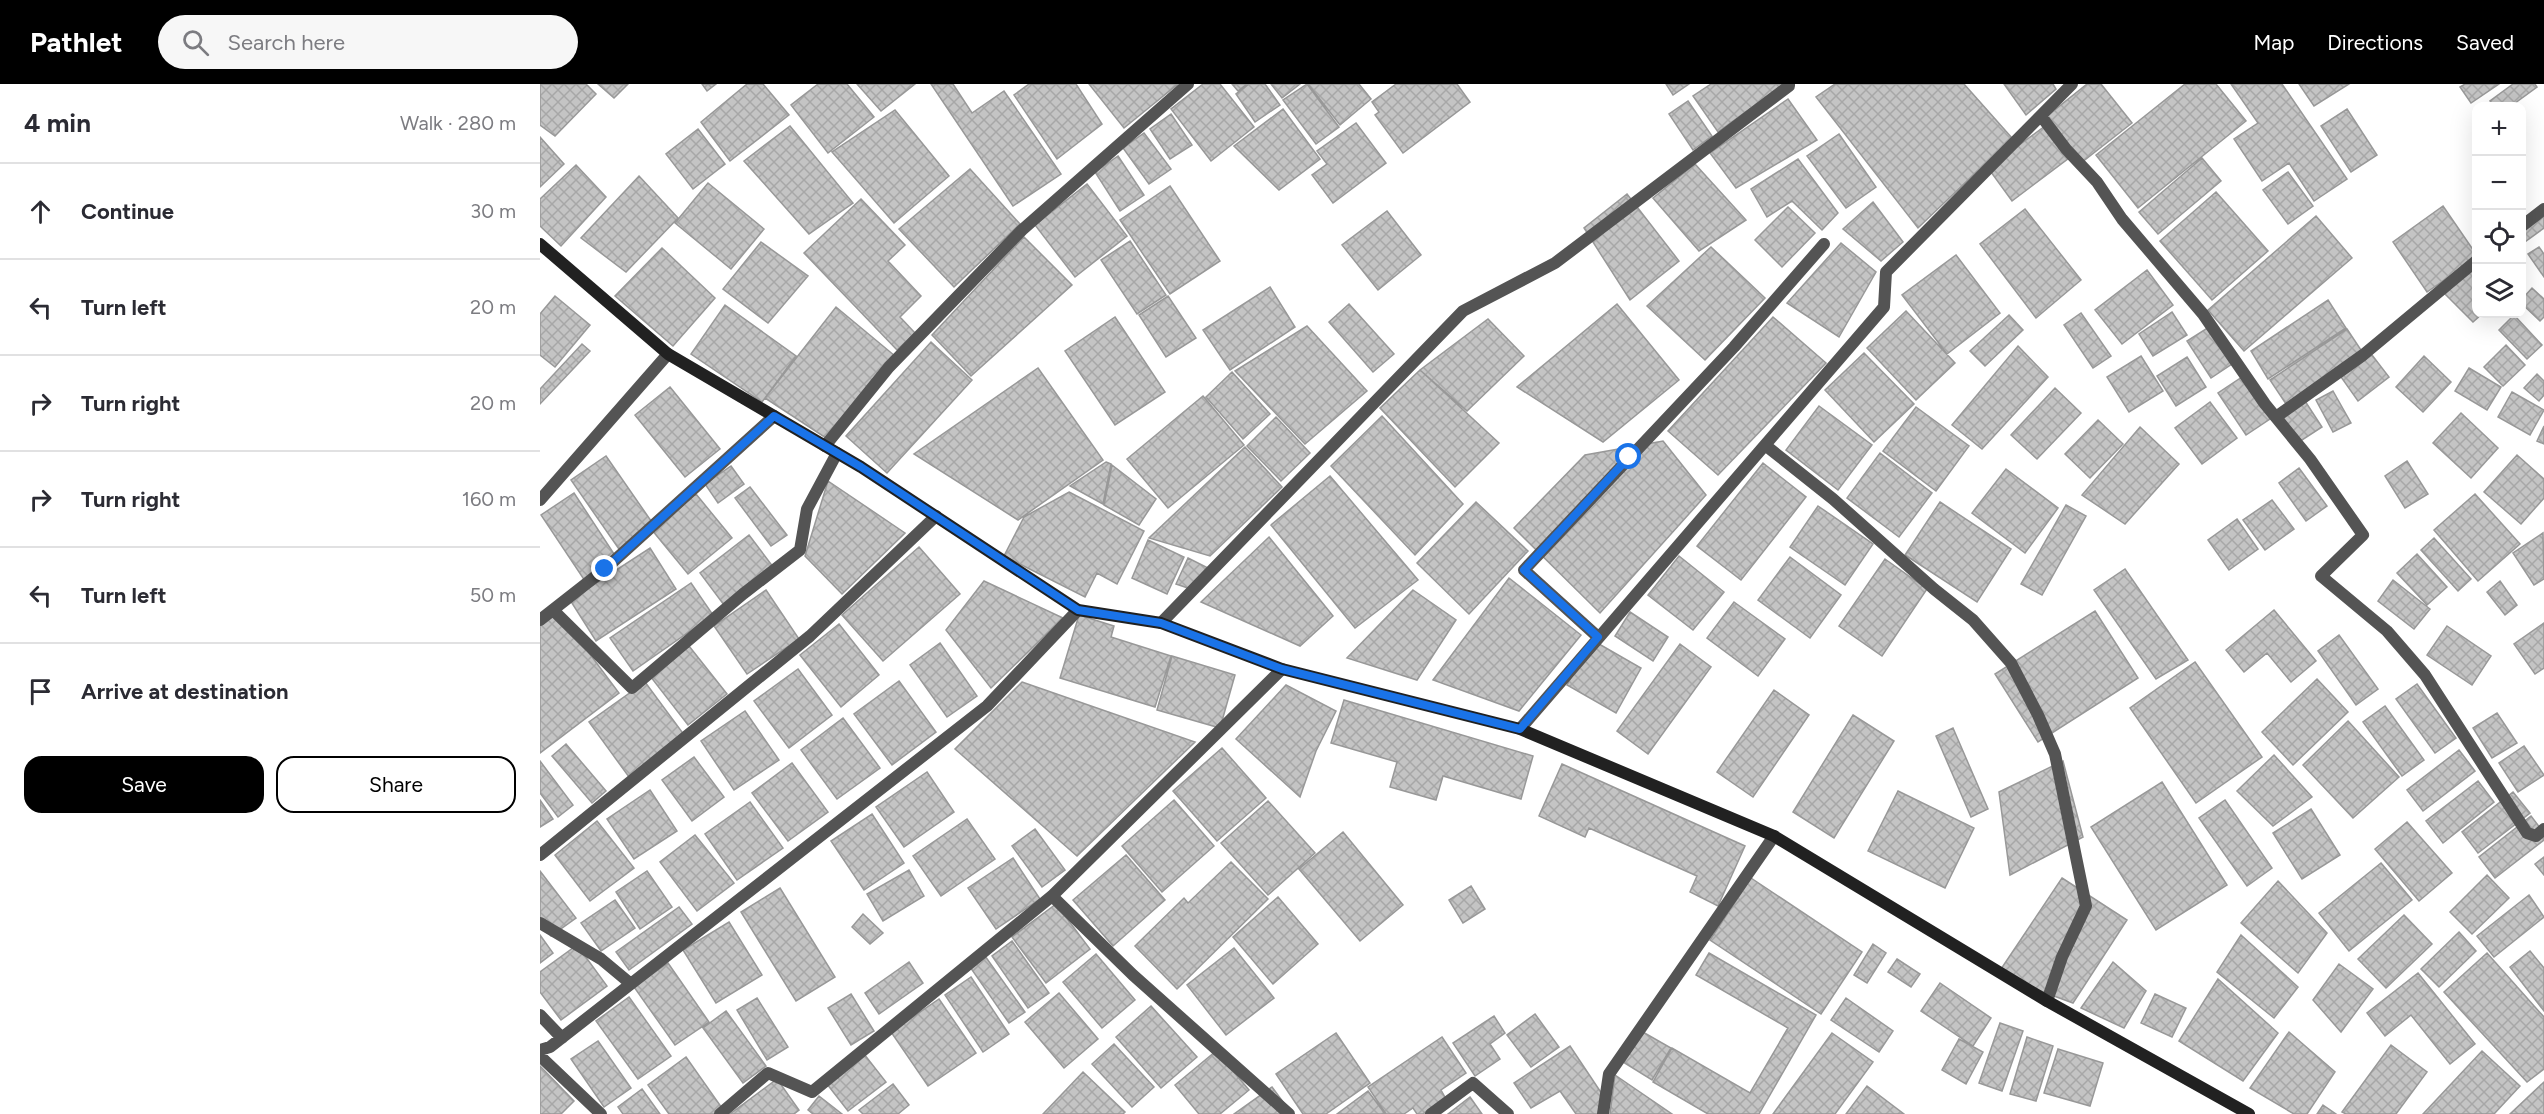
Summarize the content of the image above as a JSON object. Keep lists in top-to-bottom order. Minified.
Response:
{"page":{"header":"Pathlet","search":"Search here","nav":["Map","Directions","Saved"],"heading":["4 min","Walk · 280 m"],"map_buttons":["+","−"],"list":[["Continue","30 m"],["Turn left","20 m"],["Turn right","20 m"],["Turn right","160 m"],["Turn left","50 m"],"Arrive at destination"],"buttons":["Save","Share"]}}
